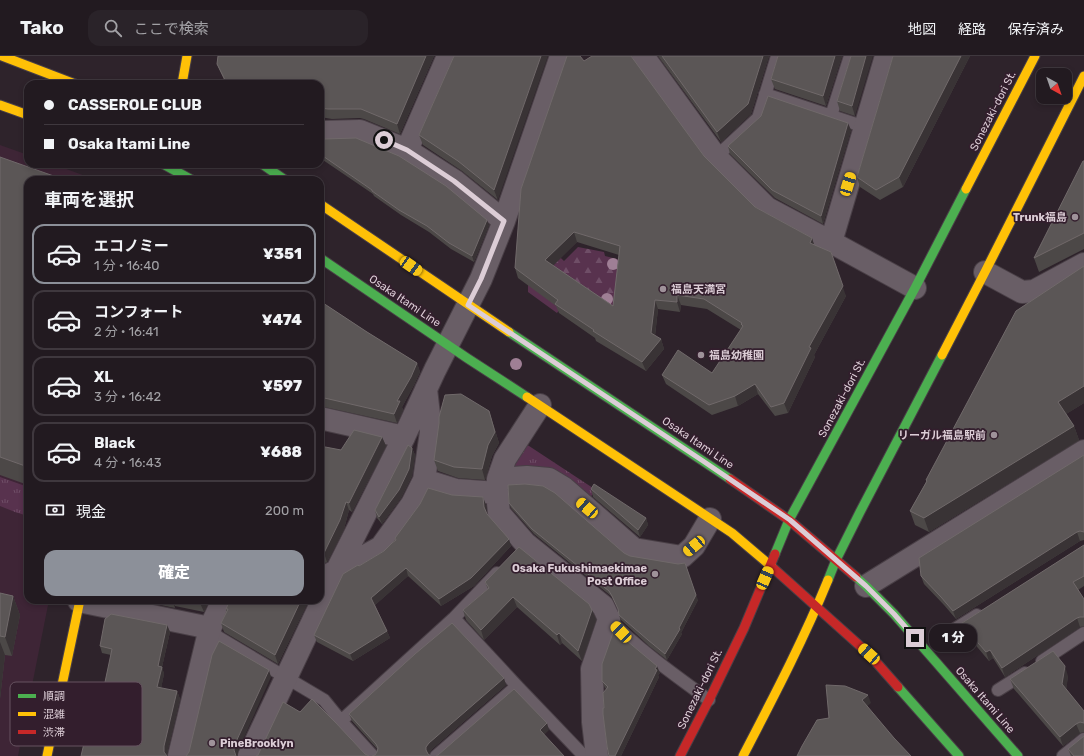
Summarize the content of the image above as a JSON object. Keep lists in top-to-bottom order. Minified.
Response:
{"streets":{"main road":["Sonezaki-dori St.","Osaka Itami Line"]},"crossings":[["Sonezaki-dori St.","Osaka Itami Line"]],"places":["Trunk福島","福島天満宮","福島幼稚園","リーガル福島駅前","Osaka Fukushimaekimae Post Office","PineBrooklyn"],"legend":["順調","混雑","渋滞"],"north":"bottom right","page":{"header":"Tako","search":"ここで検索","nav":["地図","経路","保存済み"],"banner":["CASSEROLE CLUB","Osaka Itami Line"],"heading":"車両を選択","list":[{"name":"エコノミー","note":"1 分 · 16:40","value":"¥351"},{"name":"コンフォート","note":"2 分 · 16:41","value":"¥474"},{"name":"XL","note":"3 分 · 16:42","value":"¥597"},{"name":"Black","note":"4 分 · 16:43","value":"¥688"}],"pay":["現金","200 m"],"buttons":"確定","bubble":"1 分"}}
